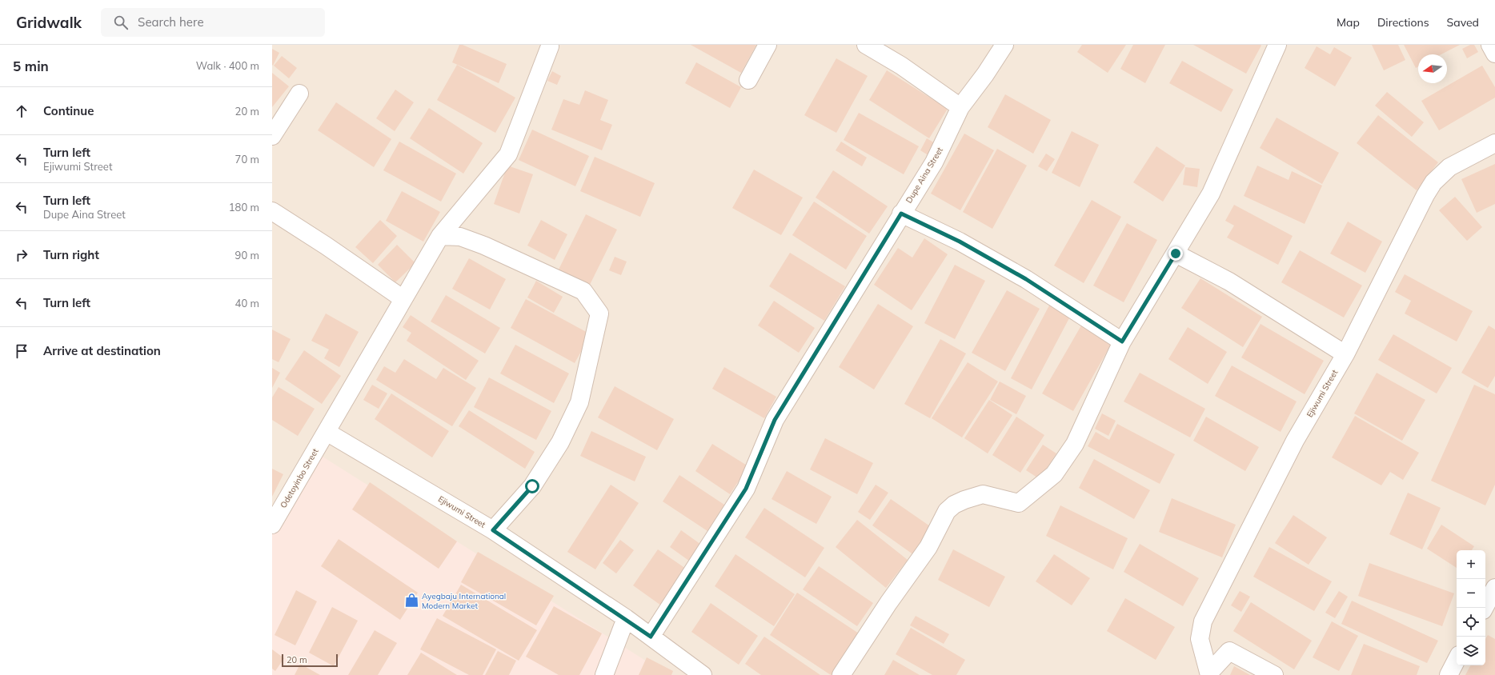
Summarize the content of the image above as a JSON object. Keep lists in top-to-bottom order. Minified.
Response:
{"streets":{"street":["Dupe Aina Street","Ejiwumi Street","Odetoyinbo Street"]},"crossings":[["Dupe Aina Street","Ejiwumi Street"],["Ejiwumi Street","Odetoyinbo Street"]],"places":{"shop":["Ayegbaju International Modern Market"]},"scale_bar":"20 m","north":"left","page":{"header":"Gridwalk","search":"Search here","nav":["Map","Directions","Saved"],"heading":["5 min","Walk · 400 m"],"list":[["Continue","20 m"],["Turn left","Ejiwumi Street","70 m"],["Turn left","Dupe Aina Street","180 m"],["Turn right","90 m"],["Turn left","40 m"],"Arrive at destination"],"map_buttons":["+","−"],"scale":"20 m"}}
